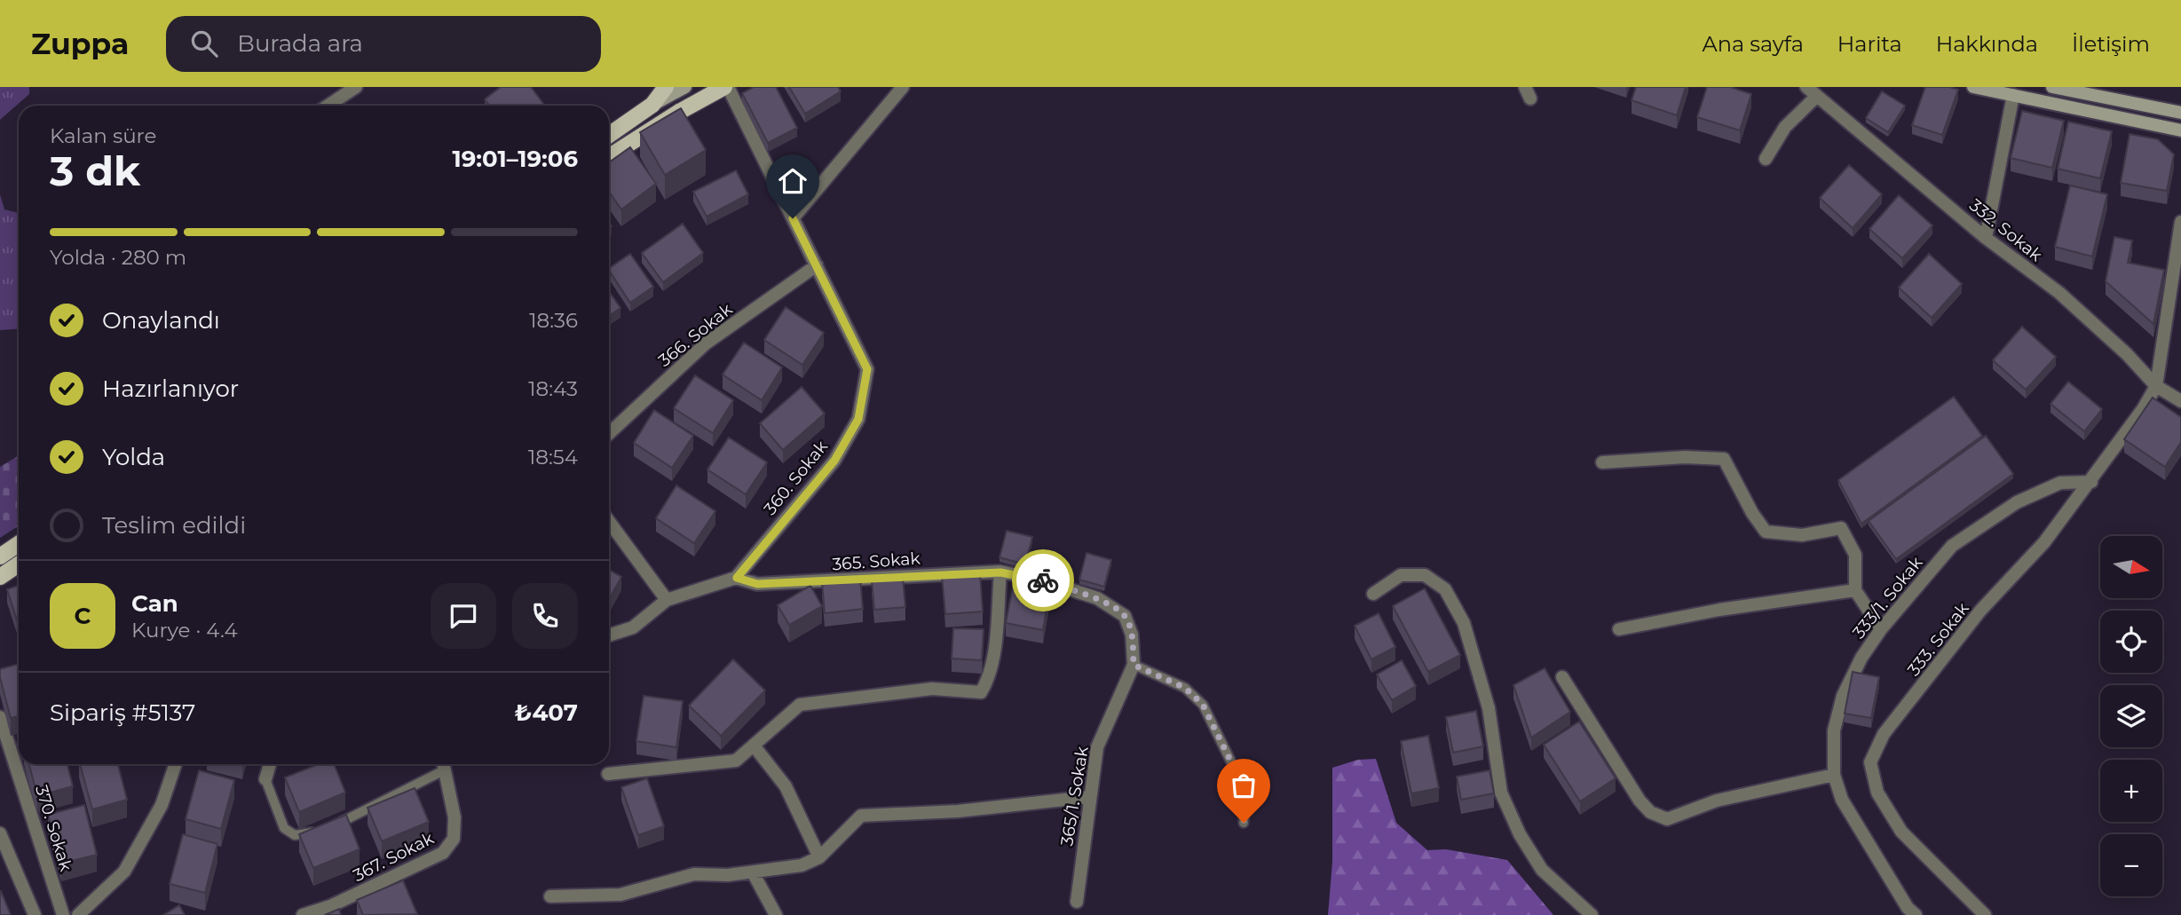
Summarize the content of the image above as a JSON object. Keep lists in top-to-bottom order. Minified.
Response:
{"streets":{"street":["332. Sokak","366. Sokak","360. Sokak","365. Sokak","333/1. Sokak","333. Sokak","365/1. Sokak","370. Sokak","367. Sokak"]},"crossings":[["332. Sokak","333. Sokak"],["366. Sokak","360. Sokak"],["360. Sokak","365. Sokak"],["365. Sokak","365/1. Sokak"],["333/1. Sokak","333. Sokak"]],"north":"right","page":{"header":"Zuppa","search":"Burada ara","nav":["Ana sayfa","Harita","Hakkında","İletişim"],"heading":["3 dk","Kalan süre","19:01–19:06"],"panel":["Can","Kurye · 4.4","Sipariş #5137","₺407"],"bar":"Yolda · 280 m","list":[["Onaylandı","18:36"],["Hazırlanıyor","18:43"],["Yolda","18:54"],"Teslim edildi"],"map_buttons":["+","−"],"round":"C"}}
